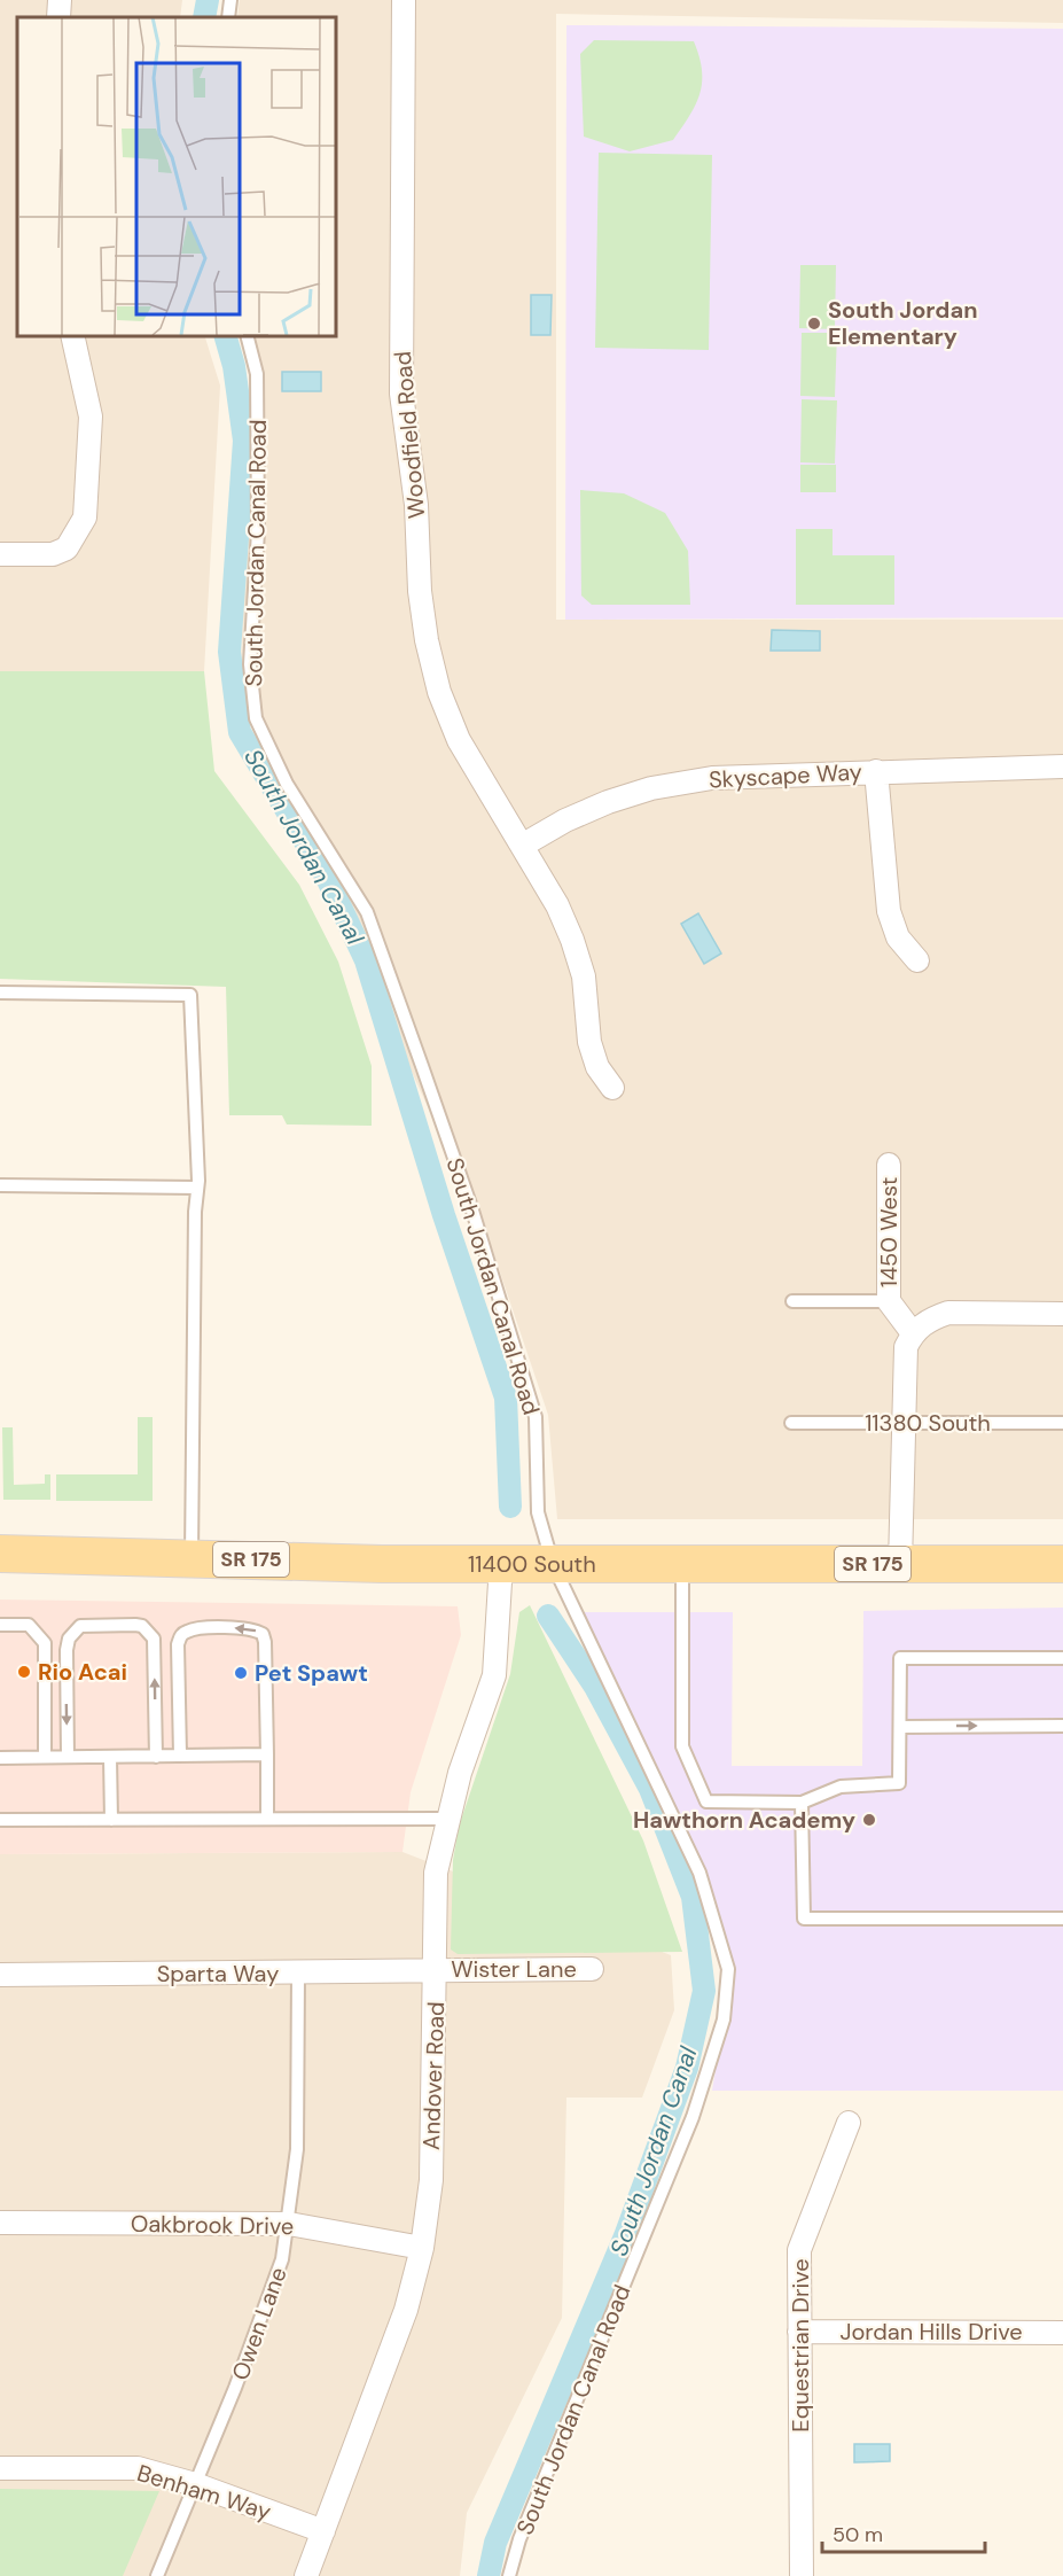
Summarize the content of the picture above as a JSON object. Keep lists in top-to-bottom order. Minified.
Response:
{"streets":{"main road":["SR 175","11400 South"],"street":["Woodfield Road","Skyscape Way","1450 West","Wister Lane","Sparta Way","Andover Road","Oakbrook Drive","Jordan Hills Drive","Equestrian Drive","Benham Way"],"lane":["South Jordan Canal Road","11380 South","Owen Lane"]},"crossings":[["Woodfield Road","Skyscape Way"],["South Jordan Canal Road","11400 South"],["11400 South","Andover Road"],["Wister Lane","Sparta Way"],["Wister Lane","Andover Road"],["Sparta Way","Andover Road"],["Sparta Way","Owen Lane"],["Andover Road","Oakbrook Drive"],["Andover Road","Benham Way"],["Oakbrook Drive","Owen Lane"],["Owen Lane","Benham Way"],["Jordan Hills Drive","Equestrian Drive"]],"water":["South Jordan Canal"],"places":["South Jordan Elementary","Rio Acai","Pet Spawt","Hawthorn Academy"],"scale_bar":"50 m"}
